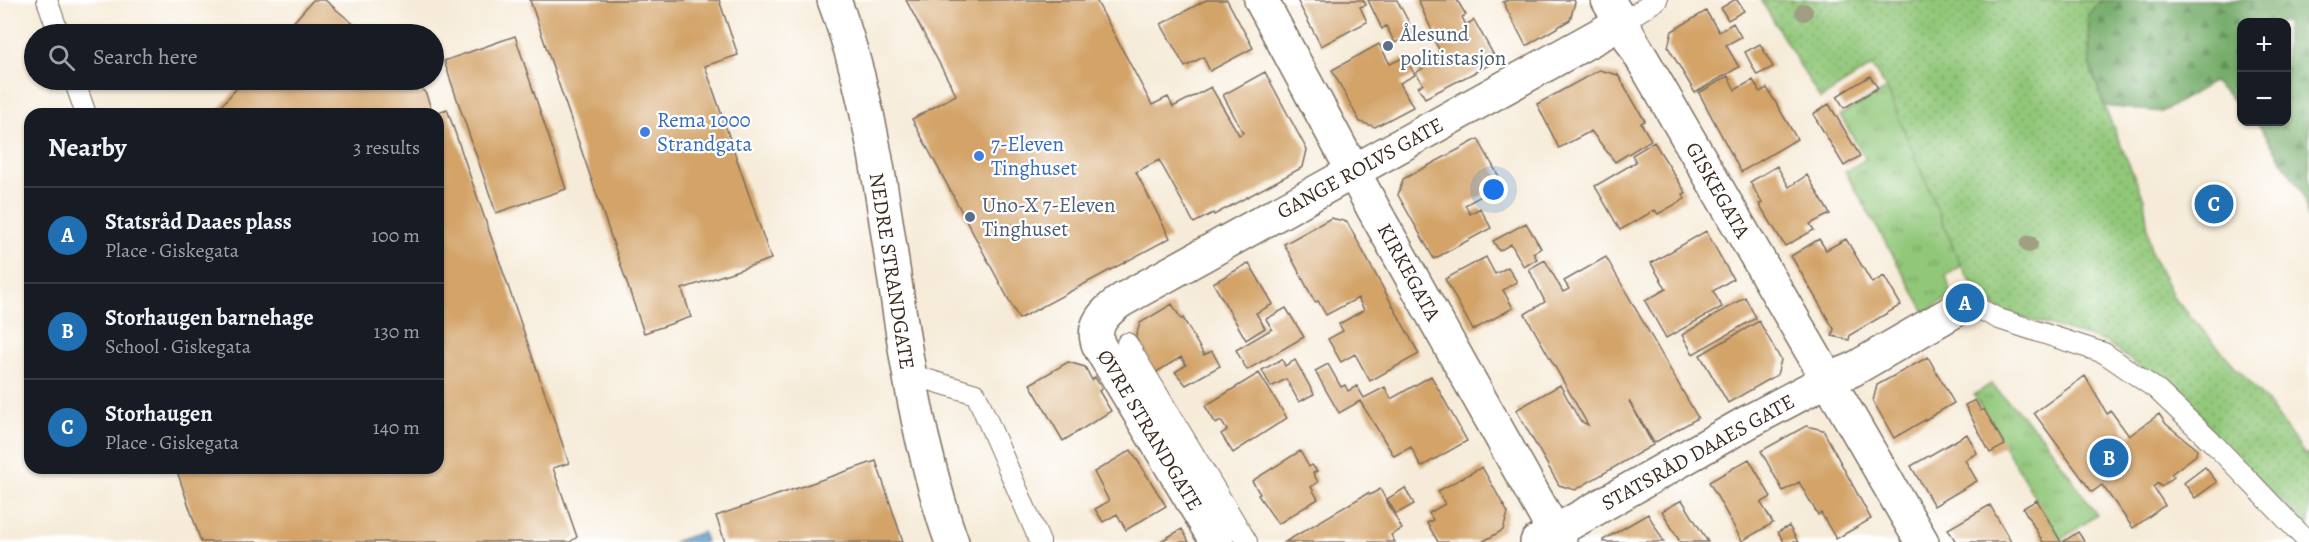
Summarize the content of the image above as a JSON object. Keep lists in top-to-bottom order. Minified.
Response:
{"streets":{"main road":["GANGE ROLVS GATE","GISKEGATA","NEDRE STRANDGATE","KIRKEGATA","ØVRE STRANDGATE","STATSRÅD DAAES GATE"]},"crossings":[["GANGE ROLVS GATE","GISKEGATA"],["GANGE ROLVS GATE","KIRKEGATA"],["GANGE ROLVS GATE","ØVRE STRANDGATE"],["GISKEGATA","STATSRÅD DAAES GATE"],["KIRKEGATA","STATSRÅD DAAES GATE"]],"places":["Ålesund politistasjon","Rema 1000 Strandgata","7-Eleven Tinghuset","Uno-X 7-Eleven Tinghuset"],"page":{"map_buttons":["+","−"],"search":"Search here","heading":["Nearby","3 results"],"pins":["C","A","B"],"list":[{"mark":"A","name":"Statsråd Daaes plass","note":"Place · Giskegata","value":"100 m"},{"mark":"B","name":"Storhaugen barnehage","note":"School · Giskegata","value":"130 m"},{"mark":"C","name":"Storhaugen","note":"Place · Giskegata","value":"140 m"}]}}
